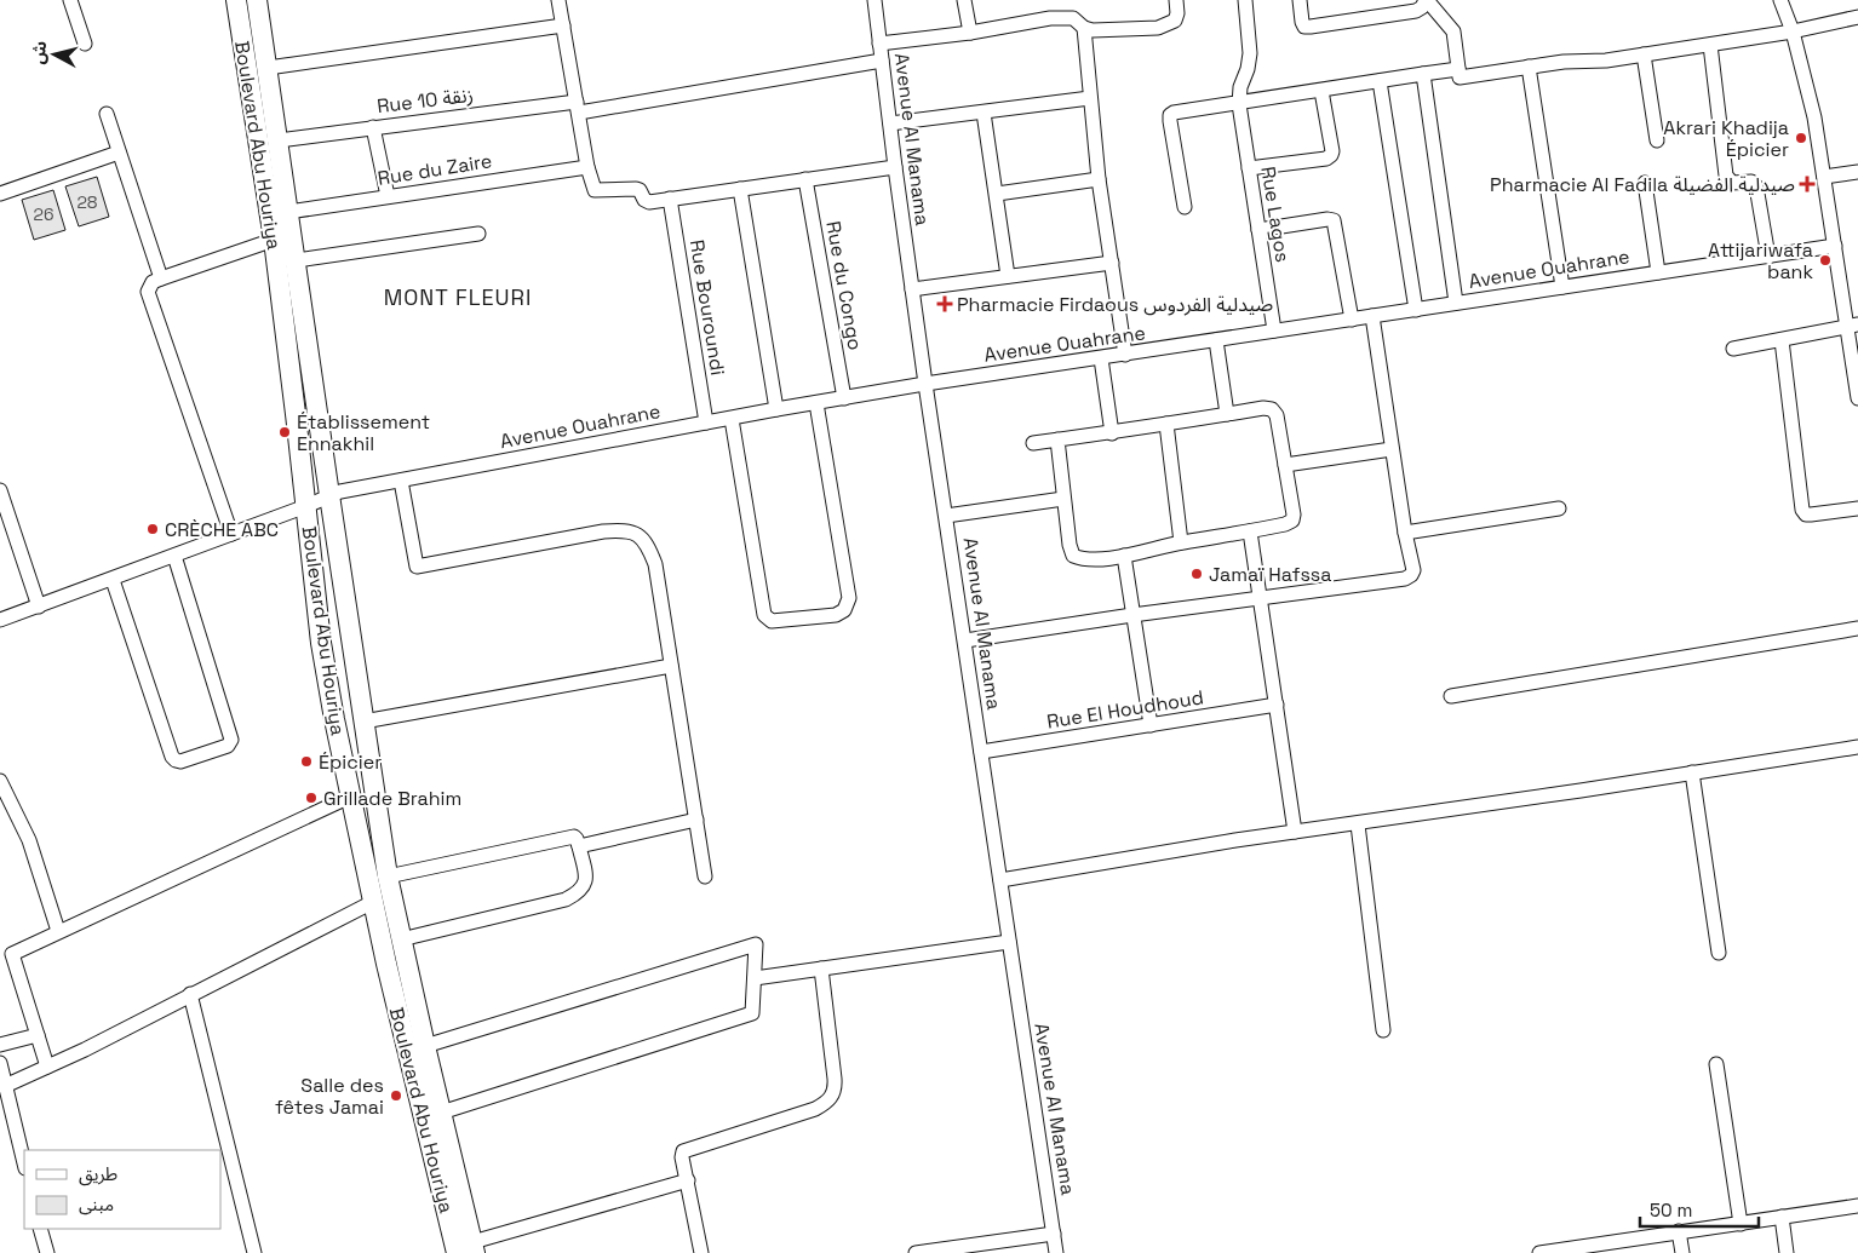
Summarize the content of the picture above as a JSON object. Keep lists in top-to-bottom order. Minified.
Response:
{"streets":{"main road":["Boulevard Abu Houriya"],"street":["Rue 10 زنقة","Avenue Al Manama","Rue du Zaire","Rue Lagos","Avenue Ouahrane","Rue du Congo","Rue Bouroundi","Rue El Houdhoud"]},"crossings":[["Rue 10 زنقة","Avenue Al Manama"],["Rue 10 زنقة","Boulevard Abu Houriya"],["Avenue Al Manama","Avenue Ouahrane"],["Avenue Al Manama","Rue El Houdhoud"],["Boulevard Abu Houriya","Rue du Zaire"],["Boulevard Abu Houriya","Avenue Ouahrane"],["Rue Lagos","Avenue Ouahrane"],["Avenue Ouahrane","Rue du Congo"],["Avenue Ouahrane","Rue Bouroundi"]],"districts":["MONT FLEURI"],"places":{"other":["Akrari Khadija Épicier","Attijariwafa bank","Établissement Ennakhil","CRÈCHE ABC","Jamaï Hafssa","Épicier","Grillade Brahim","Salle des fêtes Jamai"],"health":["Pharmacie Al Fadila صيدلية الفضيلة","Pharmacie Firdaous صيدلية الفردوس"]},"house_numbers":["28","26"],"legend":["طريق","مبنى"],"scale_bar":"50 m","north":"left"}
